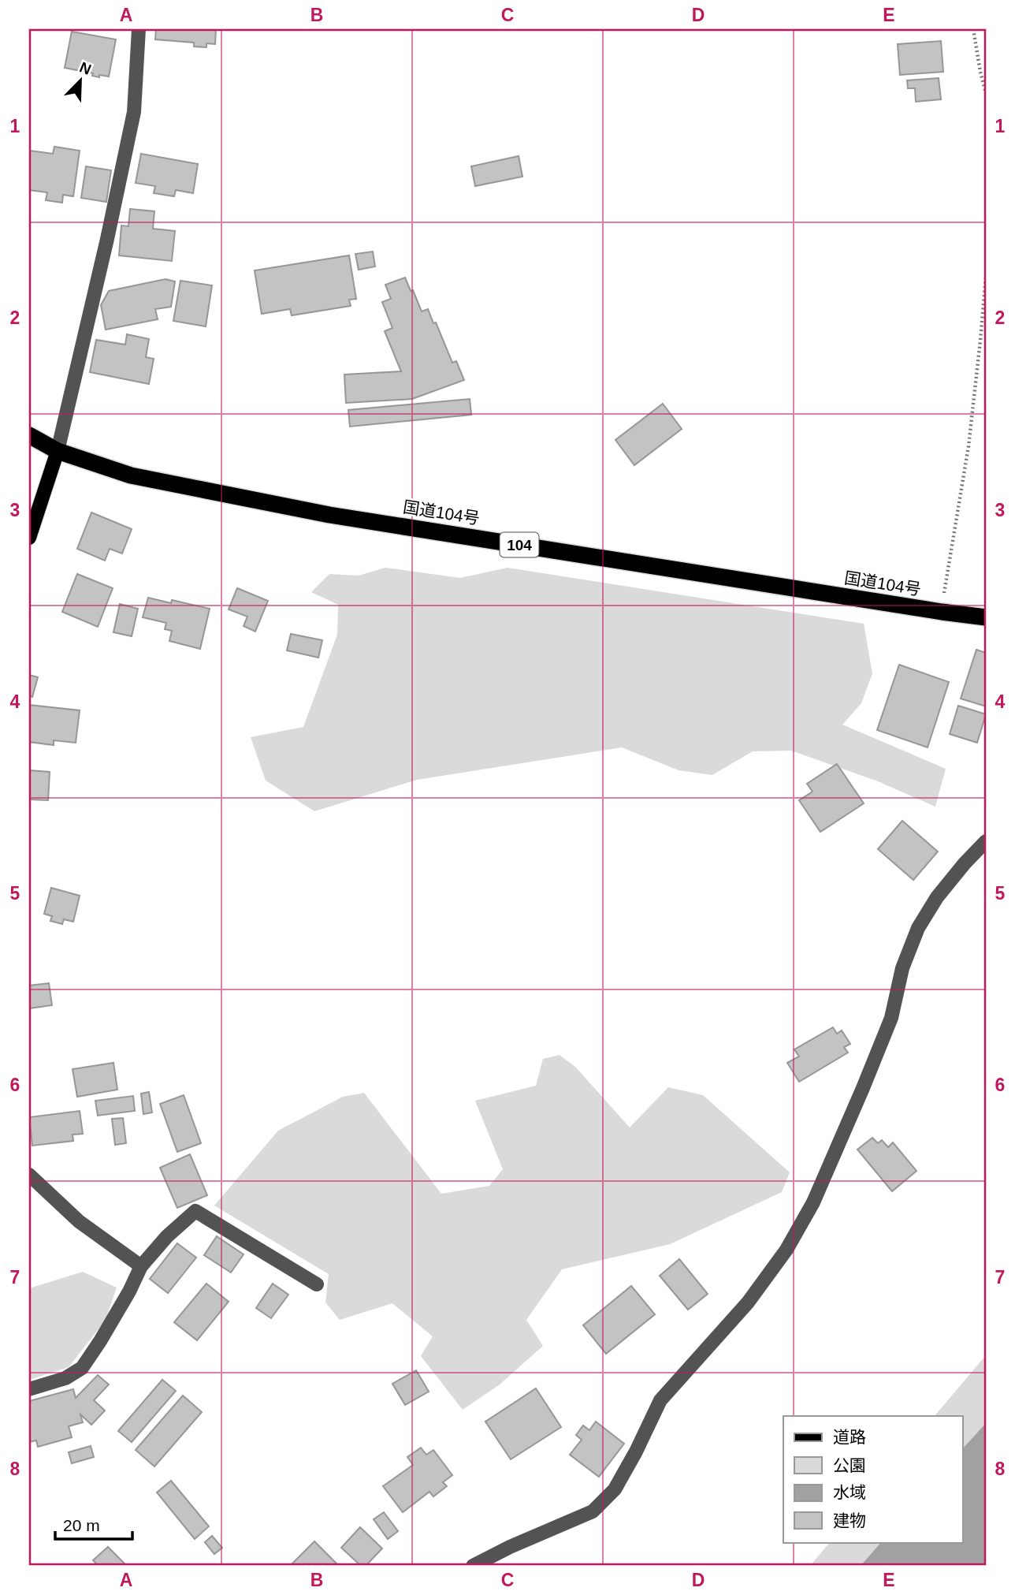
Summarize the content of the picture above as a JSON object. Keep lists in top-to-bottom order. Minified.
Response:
{"streets":{"highway":["国道104号","104"]},"legend":["道路","公園","水域","建物"],"scale_bar":"20 m","north":"top right","grid":{"columns":["A","B","C","D","E"],"rows":["1","2","3","4","5","6","7","8"]}}
